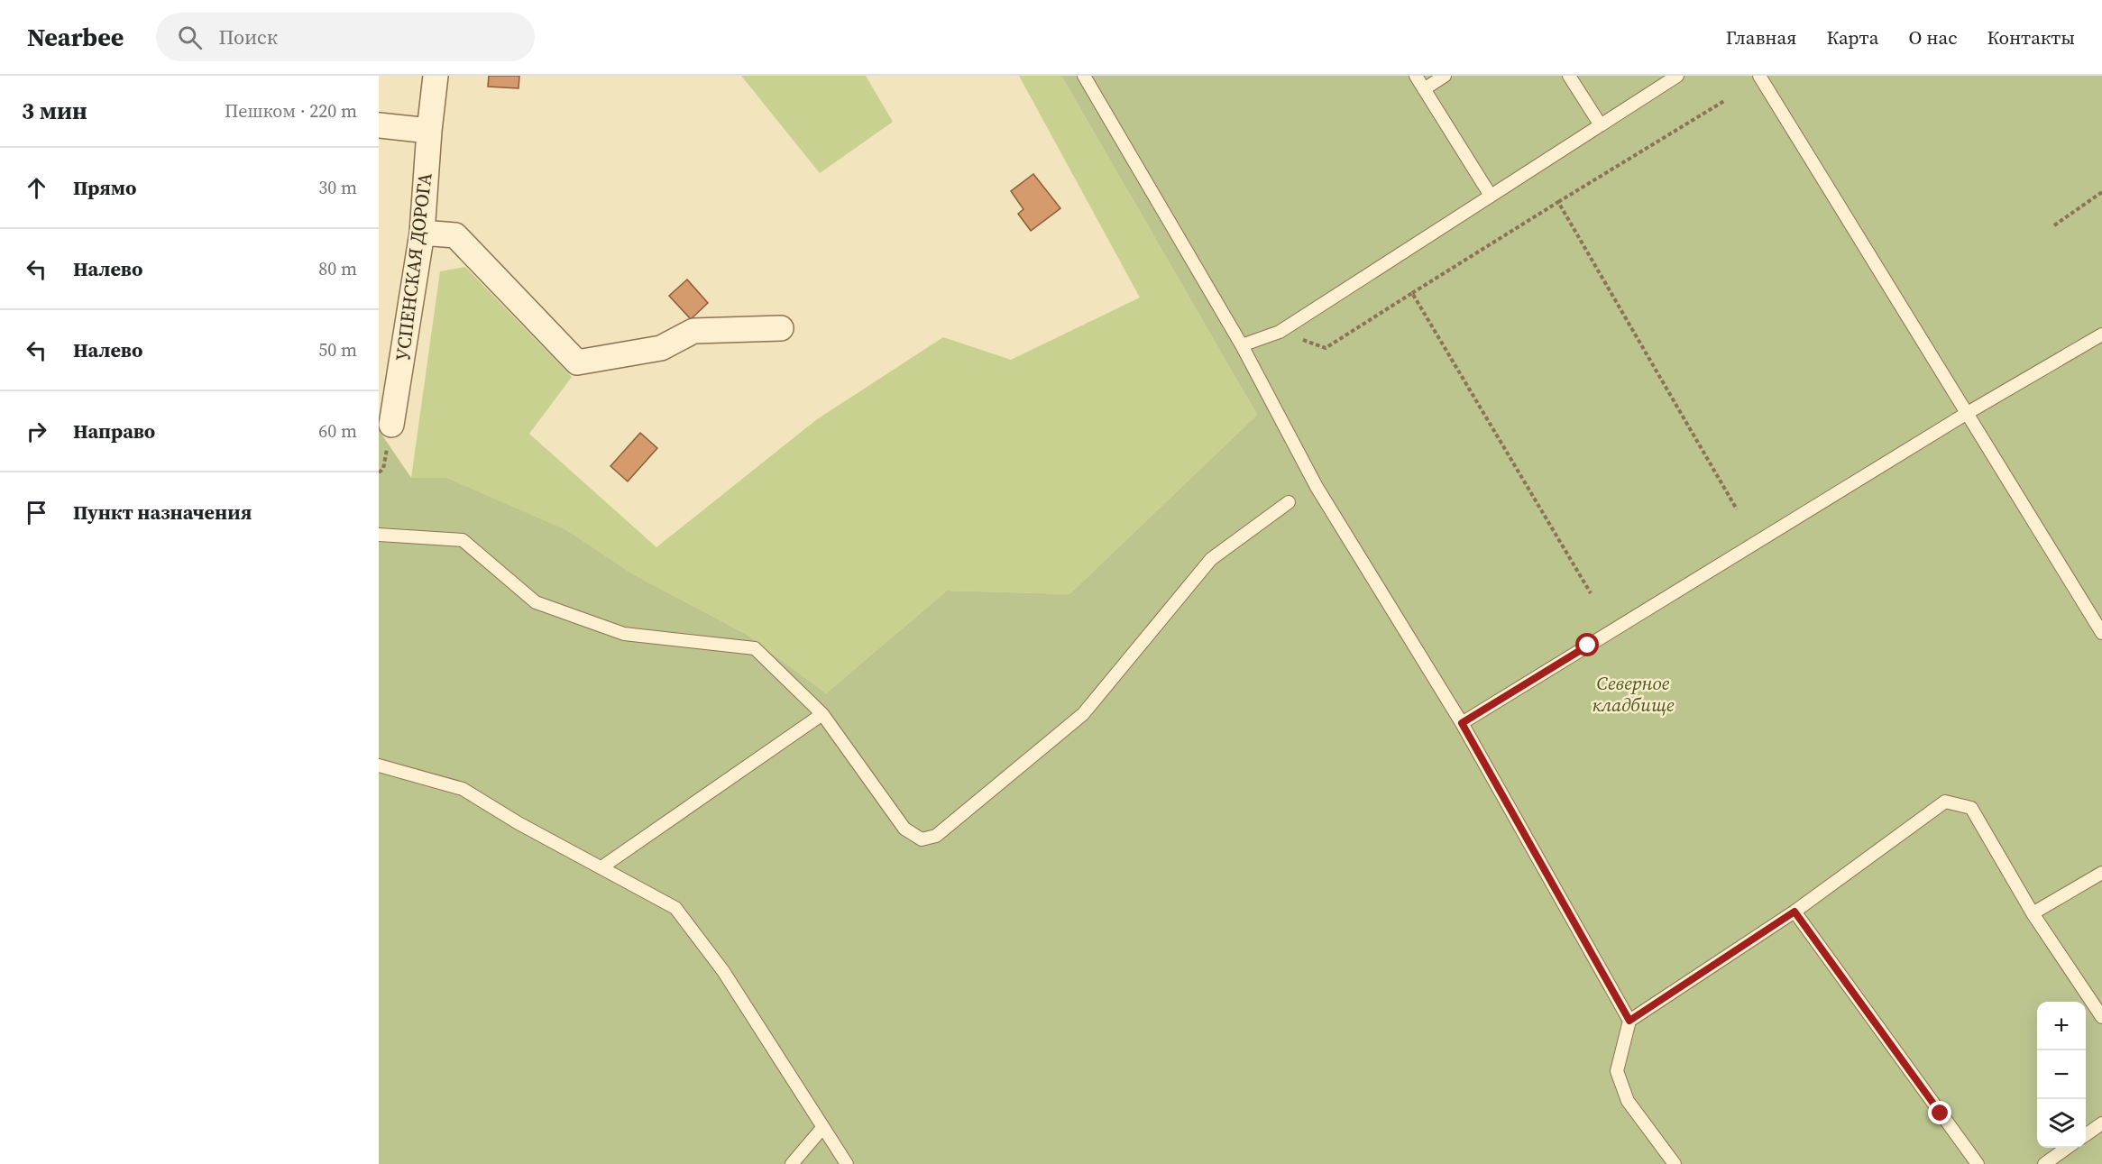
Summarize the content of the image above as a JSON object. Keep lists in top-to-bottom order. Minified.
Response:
{"streets":{"street":["УСПЕНСКАЯ ДОРОГА"]},"parks":["Северное кладбище"],"page":{"header":"Nearbee","search":"Поиск","nav":["Главная","Карта","О нас","Контакты"],"heading":["3 мин","Пешком · 220 m"],"list":[["Прямо","30 m"],["Налево","80 m"],["Налево","50 m"],["Направо","60 m"],"Пункт назначения"],"map_buttons":["+","−"]}}
